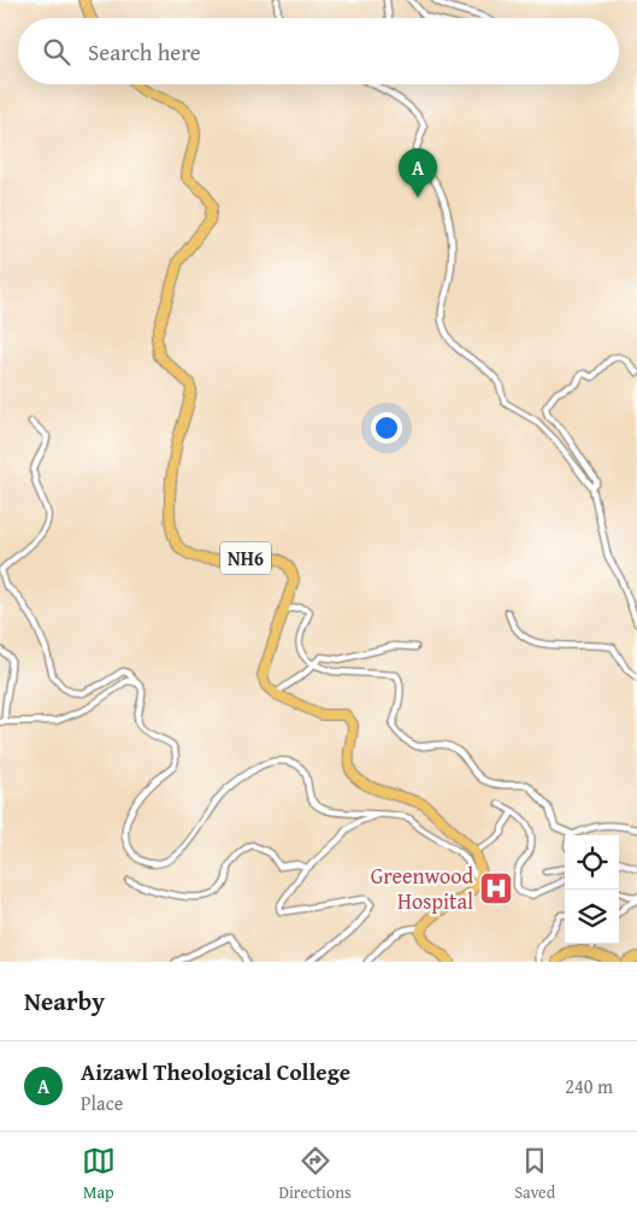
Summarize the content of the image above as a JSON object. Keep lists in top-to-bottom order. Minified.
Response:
{"streets":{"highway":["NH6"]},"places":{"hospital":["Greenwood Hospital"]},"page":{"search":"Search here","pins":"A","heading":"Nearby","list":[{"mark":"A","name":"Aizawl Theological College","note":"Place","value":"240 m"}],"nav":["Map","Directions","Saved"]}}
